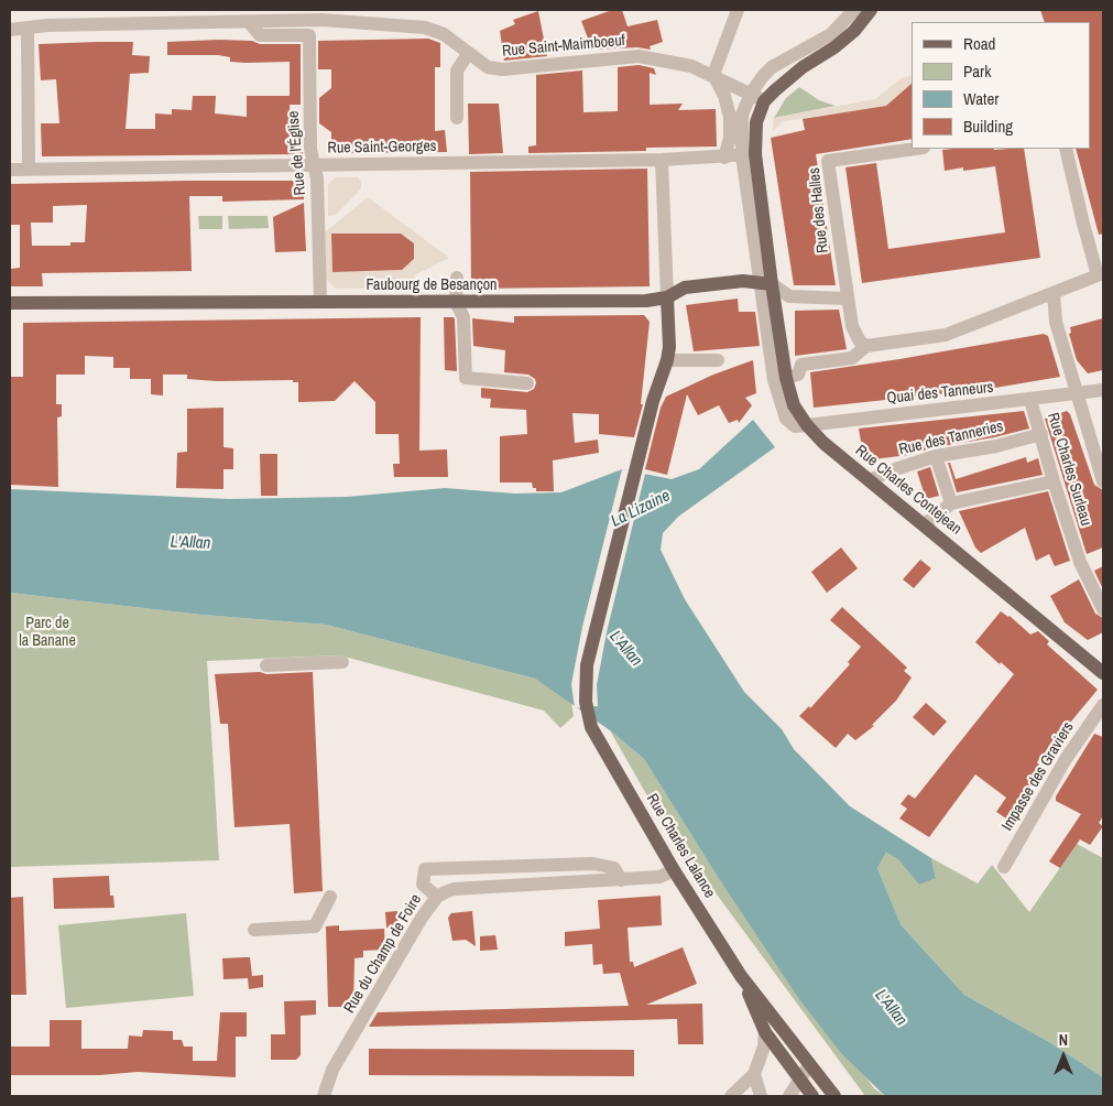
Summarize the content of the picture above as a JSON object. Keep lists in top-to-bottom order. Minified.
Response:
{"streets":{"main road":["Faubourg de Besançon","Rue Charles Contejean","Rue Charles Lalance"],"street":["Rue Saint-Maimboeuf","Rue Saint-Georges","Rue de l'Église","Rue des Halles","Quai des Tanneurs","Rue des Tanneries","Rue Charles Surleau","Impasse des Graviers","Rue du Champ de Foire"]},"crossings":[["Rue Saint-Maimboeuf","Rue de l'Église"],["Rue Saint-Maimboeuf","Rue Charles Contejean"],["Rue Saint-Georges","Rue de l'Église"],["Rue Saint-Georges","Rue Charles Contejean"],["Rue de l'Église","Faubourg de Besançon"],["Rue des Halles","Faubourg de Besançon"],["Faubourg de Besançon","Rue Charles Contejean"],["Quai des Tanneurs","Rue Charles Surleau"],["Quai des Tanneurs","Rue Charles Contejean"],["Rue des Tanneries","Rue Charles Surleau"],["Rue des Tanneries","Rue Charles Contejean"],["Rue Charles Lalance","Rue du Champ de Foire"]],"water":["La Lizaine","L'Allan"],"parks":["Parc de la Banane"],"legend":["Road","Park","Water","Building"],"north":"top"}
